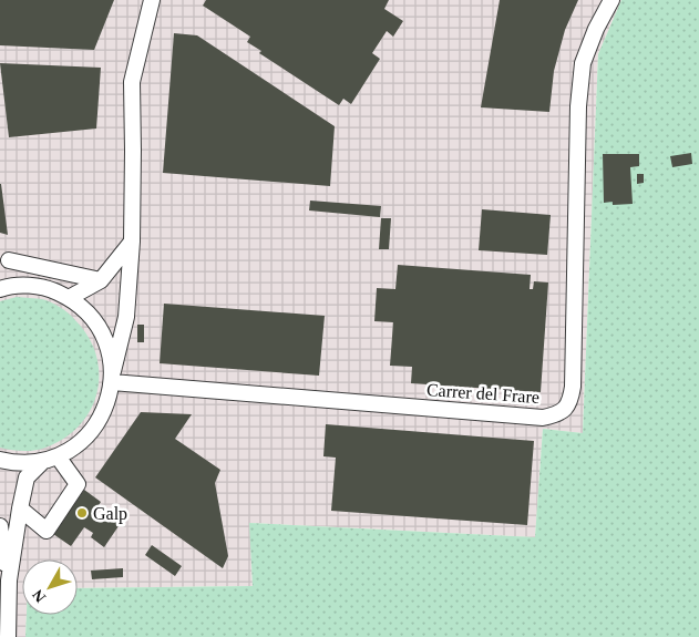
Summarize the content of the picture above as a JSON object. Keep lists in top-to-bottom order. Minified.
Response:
{"streets":{"street":["Carrer del Frare"]},"places":["Galp"],"north":"bottom left"}
